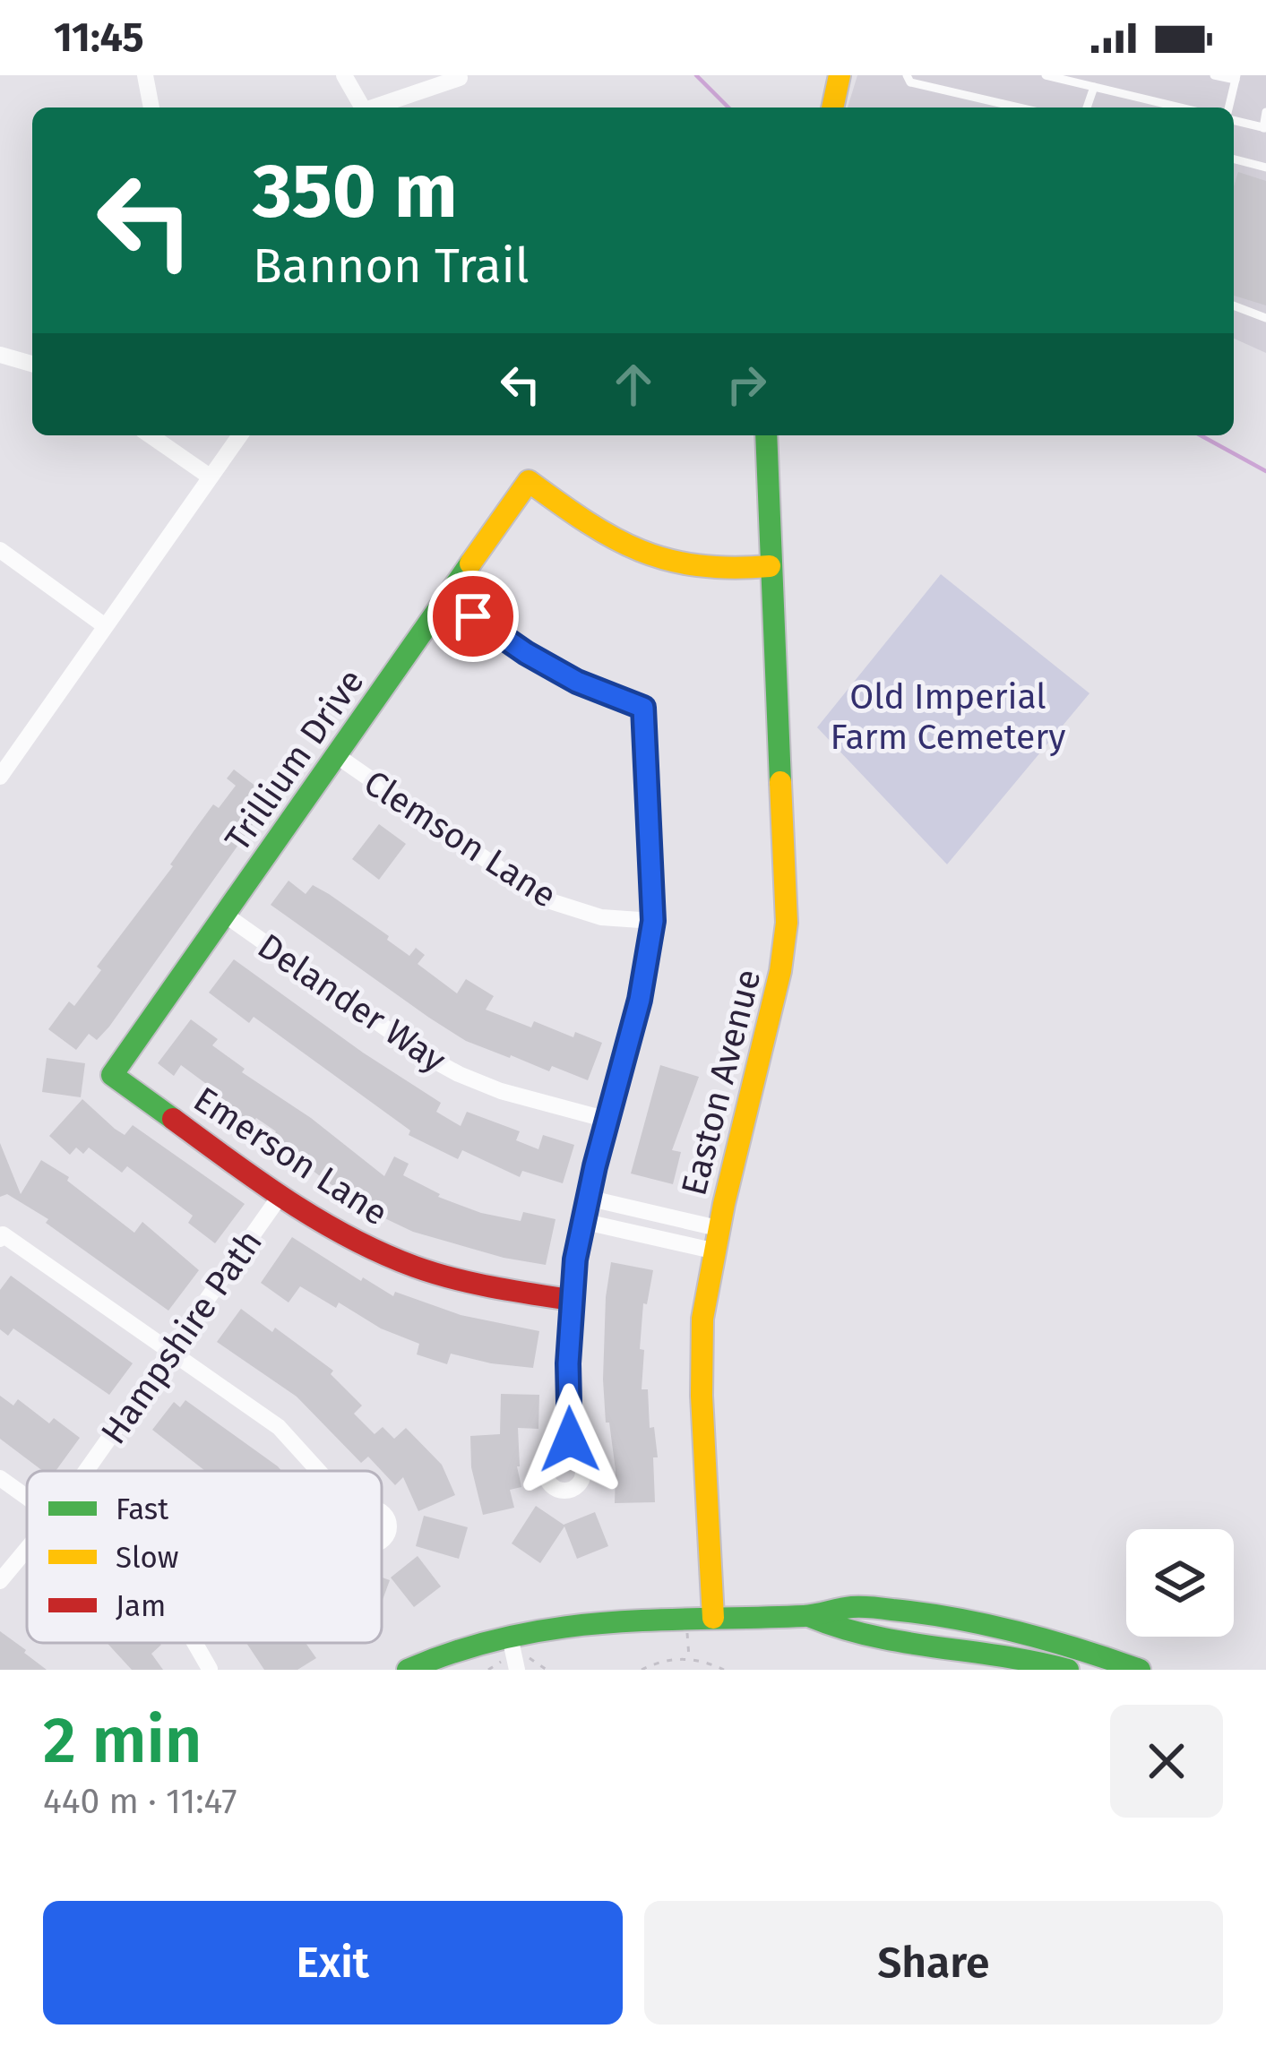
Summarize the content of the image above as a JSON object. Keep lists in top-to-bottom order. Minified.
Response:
{"streets":{"street":["Trillium Drive","Clemson Lane","Delander Way","Easton Avenue","Emerson Lane","Hampshire Path"]},"crossings":[["Trillium Drive","Clemson Lane"],["Trillium Drive","Delander Way"],["Trillium Drive","Easton Avenue"],["Trillium Drive","Emerson Lane"],["Emerson Lane","Hampshire Path"]],"parks":["Old Imperial Farm Cemetery"],"legend":["Fast","Slow","Jam"],"page":{"status":"11:45","turn":["350 m","Bannon Trail"],"heading":["2 min","440 m · 11:47"],"buttons":["Exit","Share"]}}
